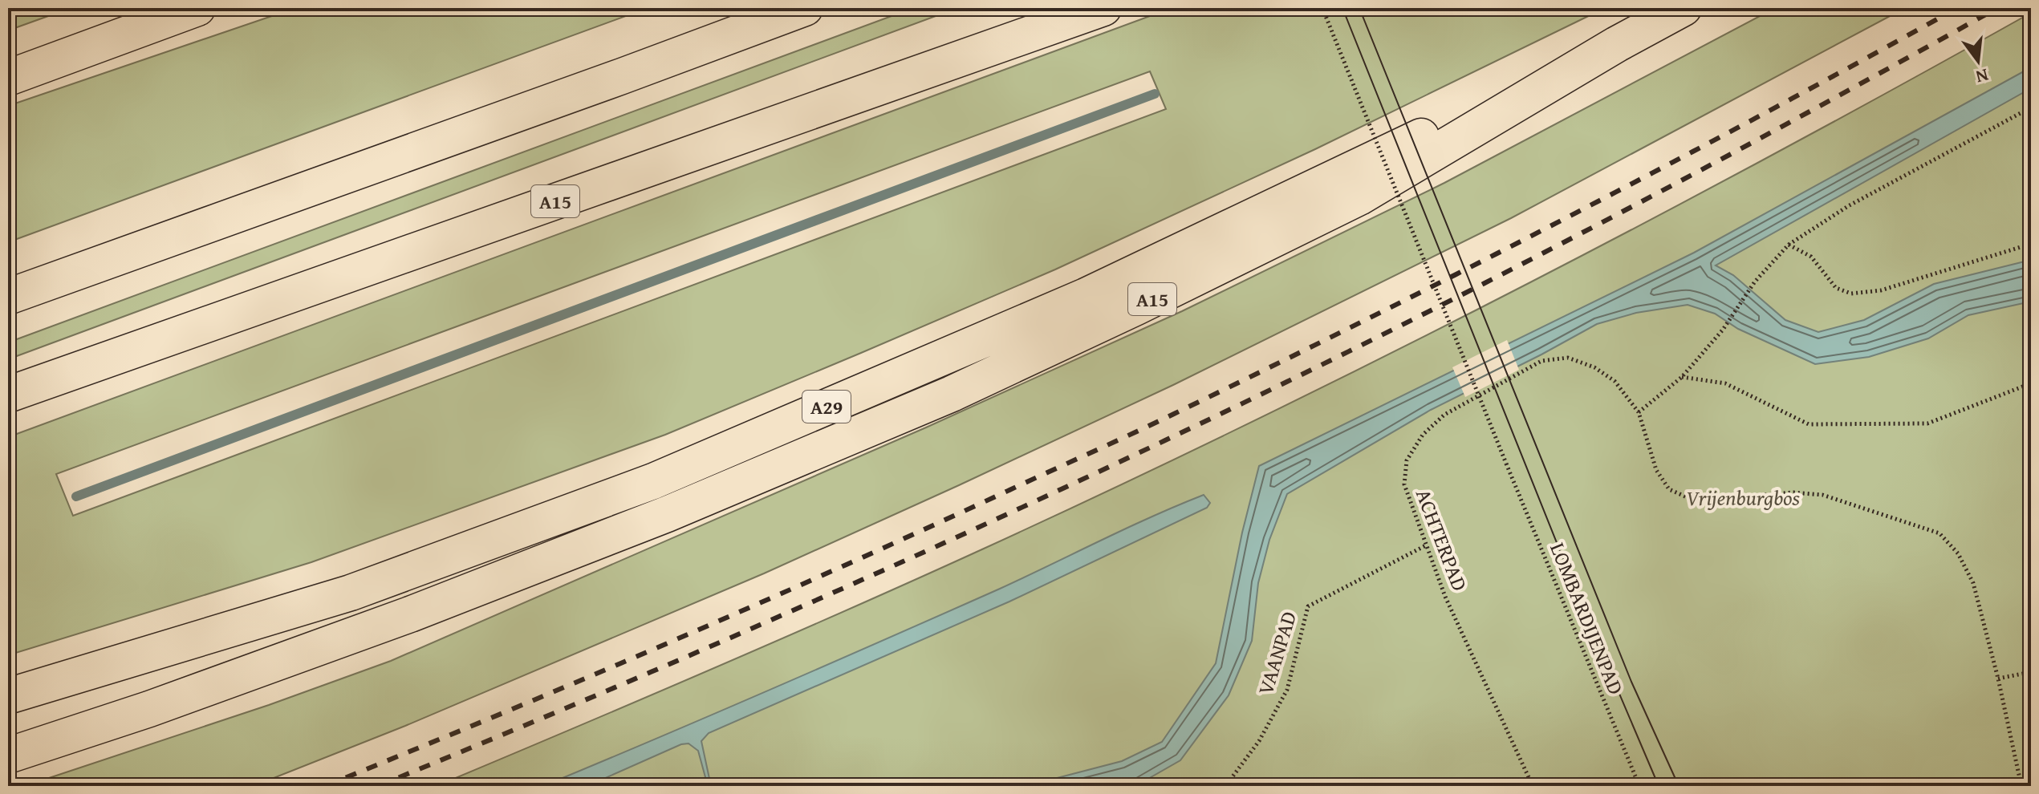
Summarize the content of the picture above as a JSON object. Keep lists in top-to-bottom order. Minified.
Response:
{"streets":{"highway":["A15","A29"],"path":["ACHTERPAD","LOMBARDIJENPAD","VAANPAD"]},"crossings":[["A15","A29"],["ACHTERPAD","VAANPAD"]],"parks":["Vrijenburgbos"],"north":"bottom"}
